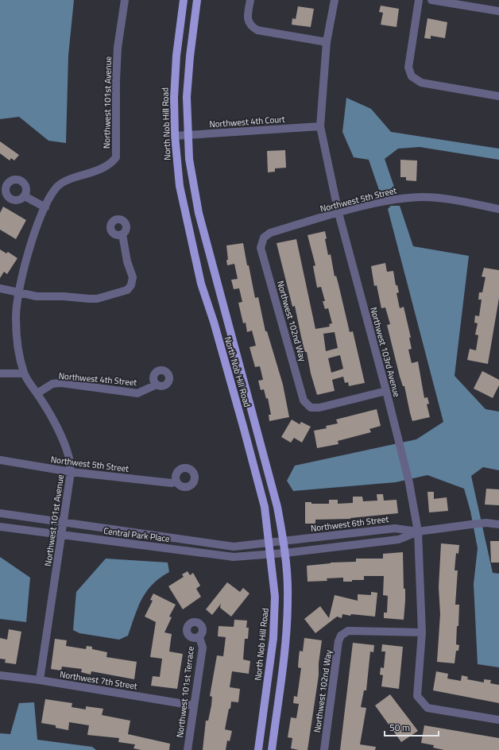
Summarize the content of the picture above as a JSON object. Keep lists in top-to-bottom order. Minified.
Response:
{"streets":{"main road":["North Nob Hill Road"],"street":["Northwest 101st Avenue","Northwest 4th Court","Northwest 5th Street","Northwest 102nd Way","Northwest 103rd Avenue","Northwest 4th Street","Northwest 6th Street","Central Park Place","Northwest 7th Street","Northwest 101st Terrace"]},"crossings":[["Northwest 101st Avenue","Northwest 5th Street"],["Northwest 101st Avenue","Northwest 4th Street"],["Northwest 101st Avenue","Central Park Place"],["Northwest 101st Avenue","Northwest 7th Street"],["Northwest 4th Court","North Nob Hill Road"],["Northwest 4th Court","Northwest 103rd Avenue"],["North Nob Hill Road","Northwest 6th Street"],["North Nob Hill Road","Central Park Place"],["Northwest 5th Street","Northwest 102nd Way"],["Northwest 5th Street","Northwest 103rd Avenue"],["Northwest 102nd Way","Northwest 103rd Avenue"],["Northwest 103rd Avenue","Northwest 6th Street"],["Northwest 6th Street","Central Park Place"],["Northwest 7th Street","Northwest 101st Terrace"]],"scale_bar":"50 m"}
